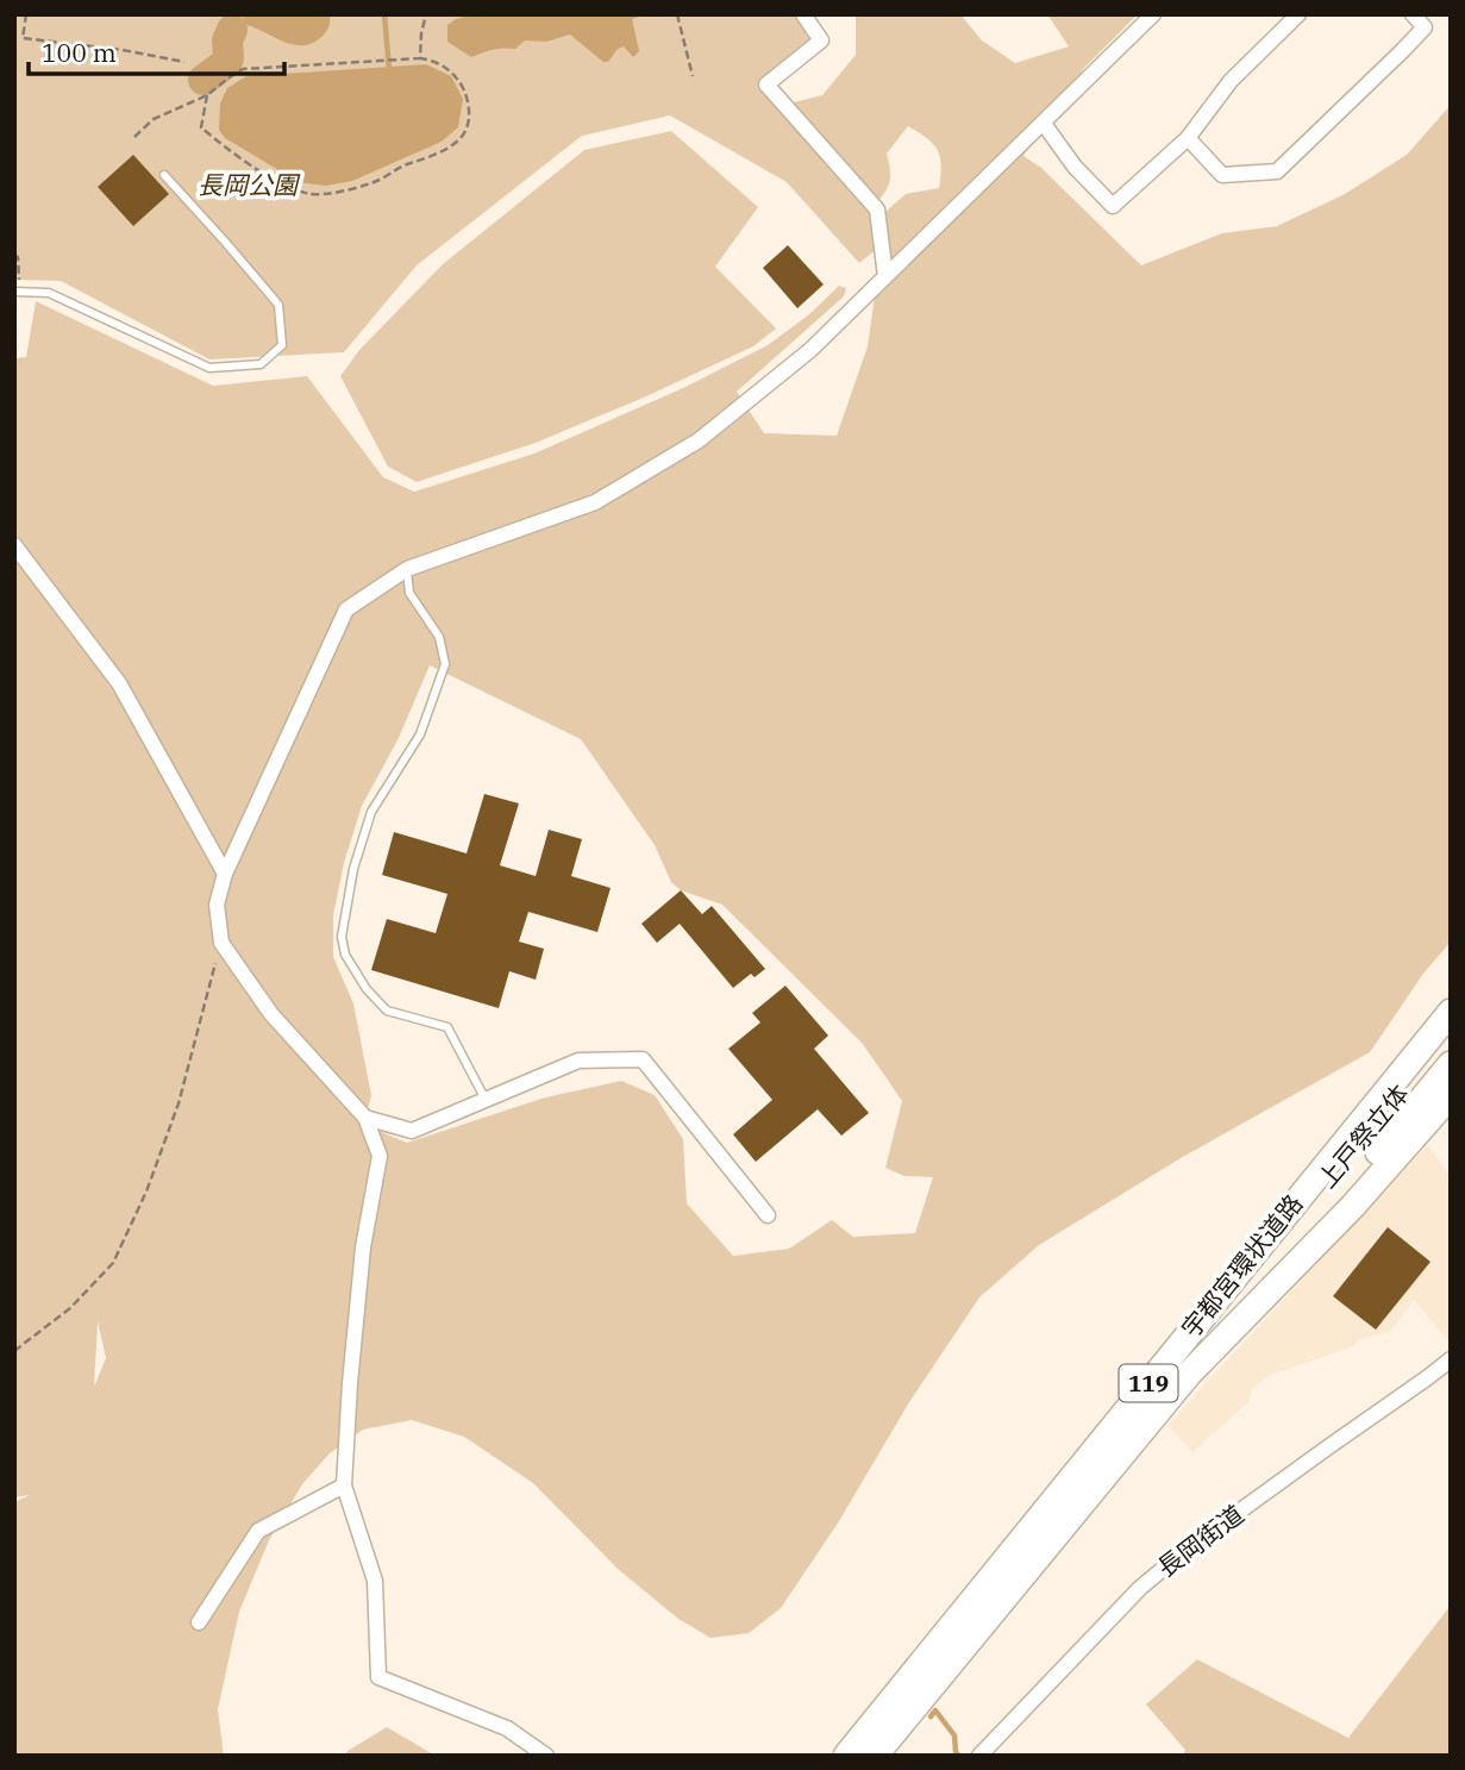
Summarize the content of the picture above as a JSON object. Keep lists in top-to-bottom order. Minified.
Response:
{"streets":{"highway":["上戸祭立体","宇都宮環状道路","119"],"street":["長岡街道"]},"crossings":[["上戸祭立体","宇都宮環状道路"]],"parks":["長岡公園"],"scale_bar":"100 m"}
